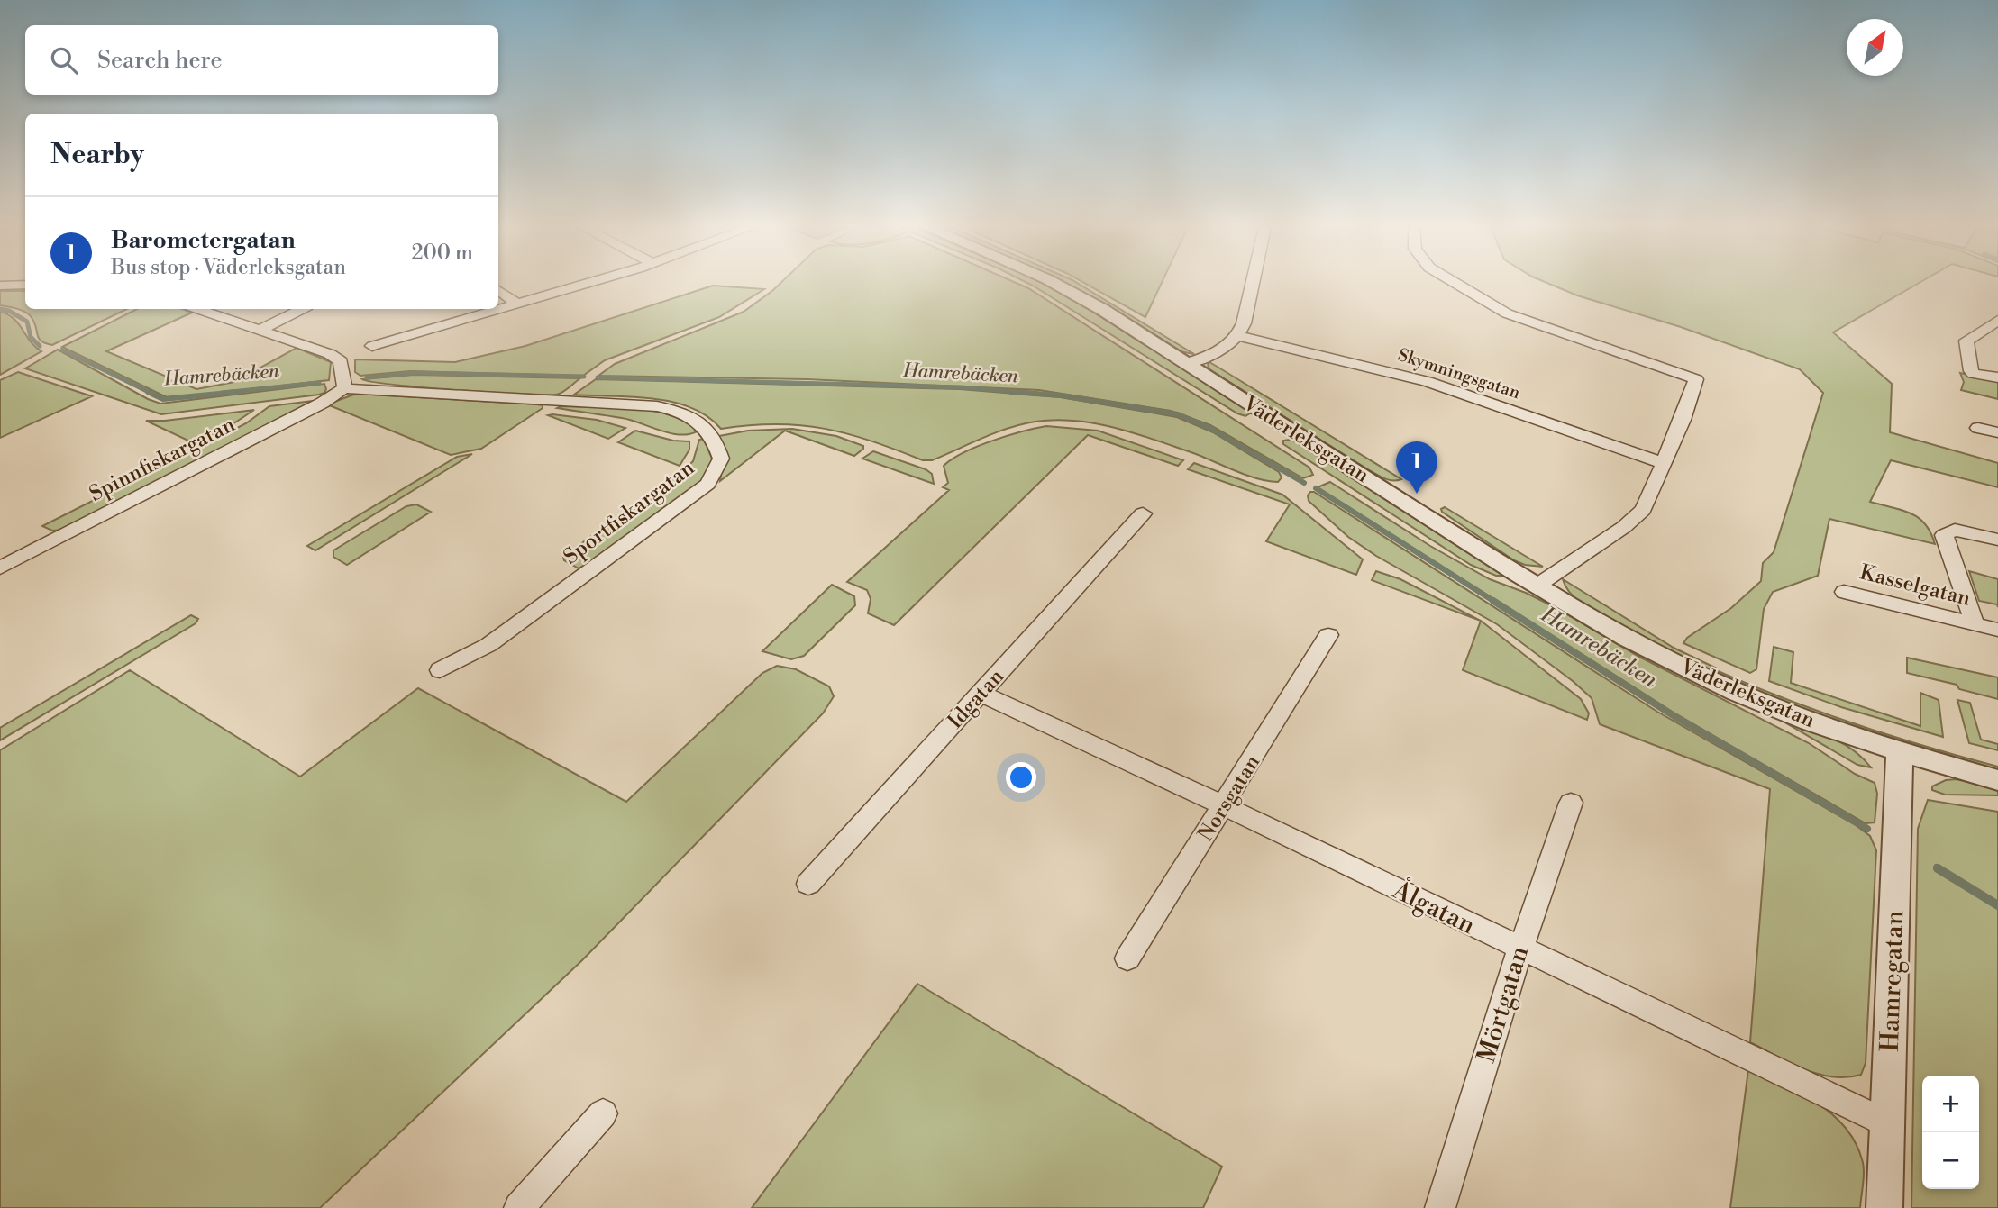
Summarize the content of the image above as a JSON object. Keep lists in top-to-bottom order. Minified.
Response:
{"streets":{"street":["Skymningsgatan","Väderleksgatan","Spinnfiskargatan","Sportfiskargatan","Kasselgatan","Idgatan","Norsgatan","Ålgatan","Hamregatan","Mörtgatan"]},"crossings":[["Väderleksgatan","Hamregatan"],["Spinnfiskargatan","Sportfiskargatan"],["Idgatan","Ålgatan"],["Norsgatan","Ålgatan"],["Ålgatan","Hamregatan"],["Ålgatan","Mörtgatan"]],"water":["Hamrebäcken"],"north":"top right","page":{"search":"Search here","heading":"Nearby","list":[{"mark":"1","name":"Barometergatan","note":"Bus stop · Väderleksgatan","value":"200 m"}],"pins":"1","map_buttons":["+","−"]}}
